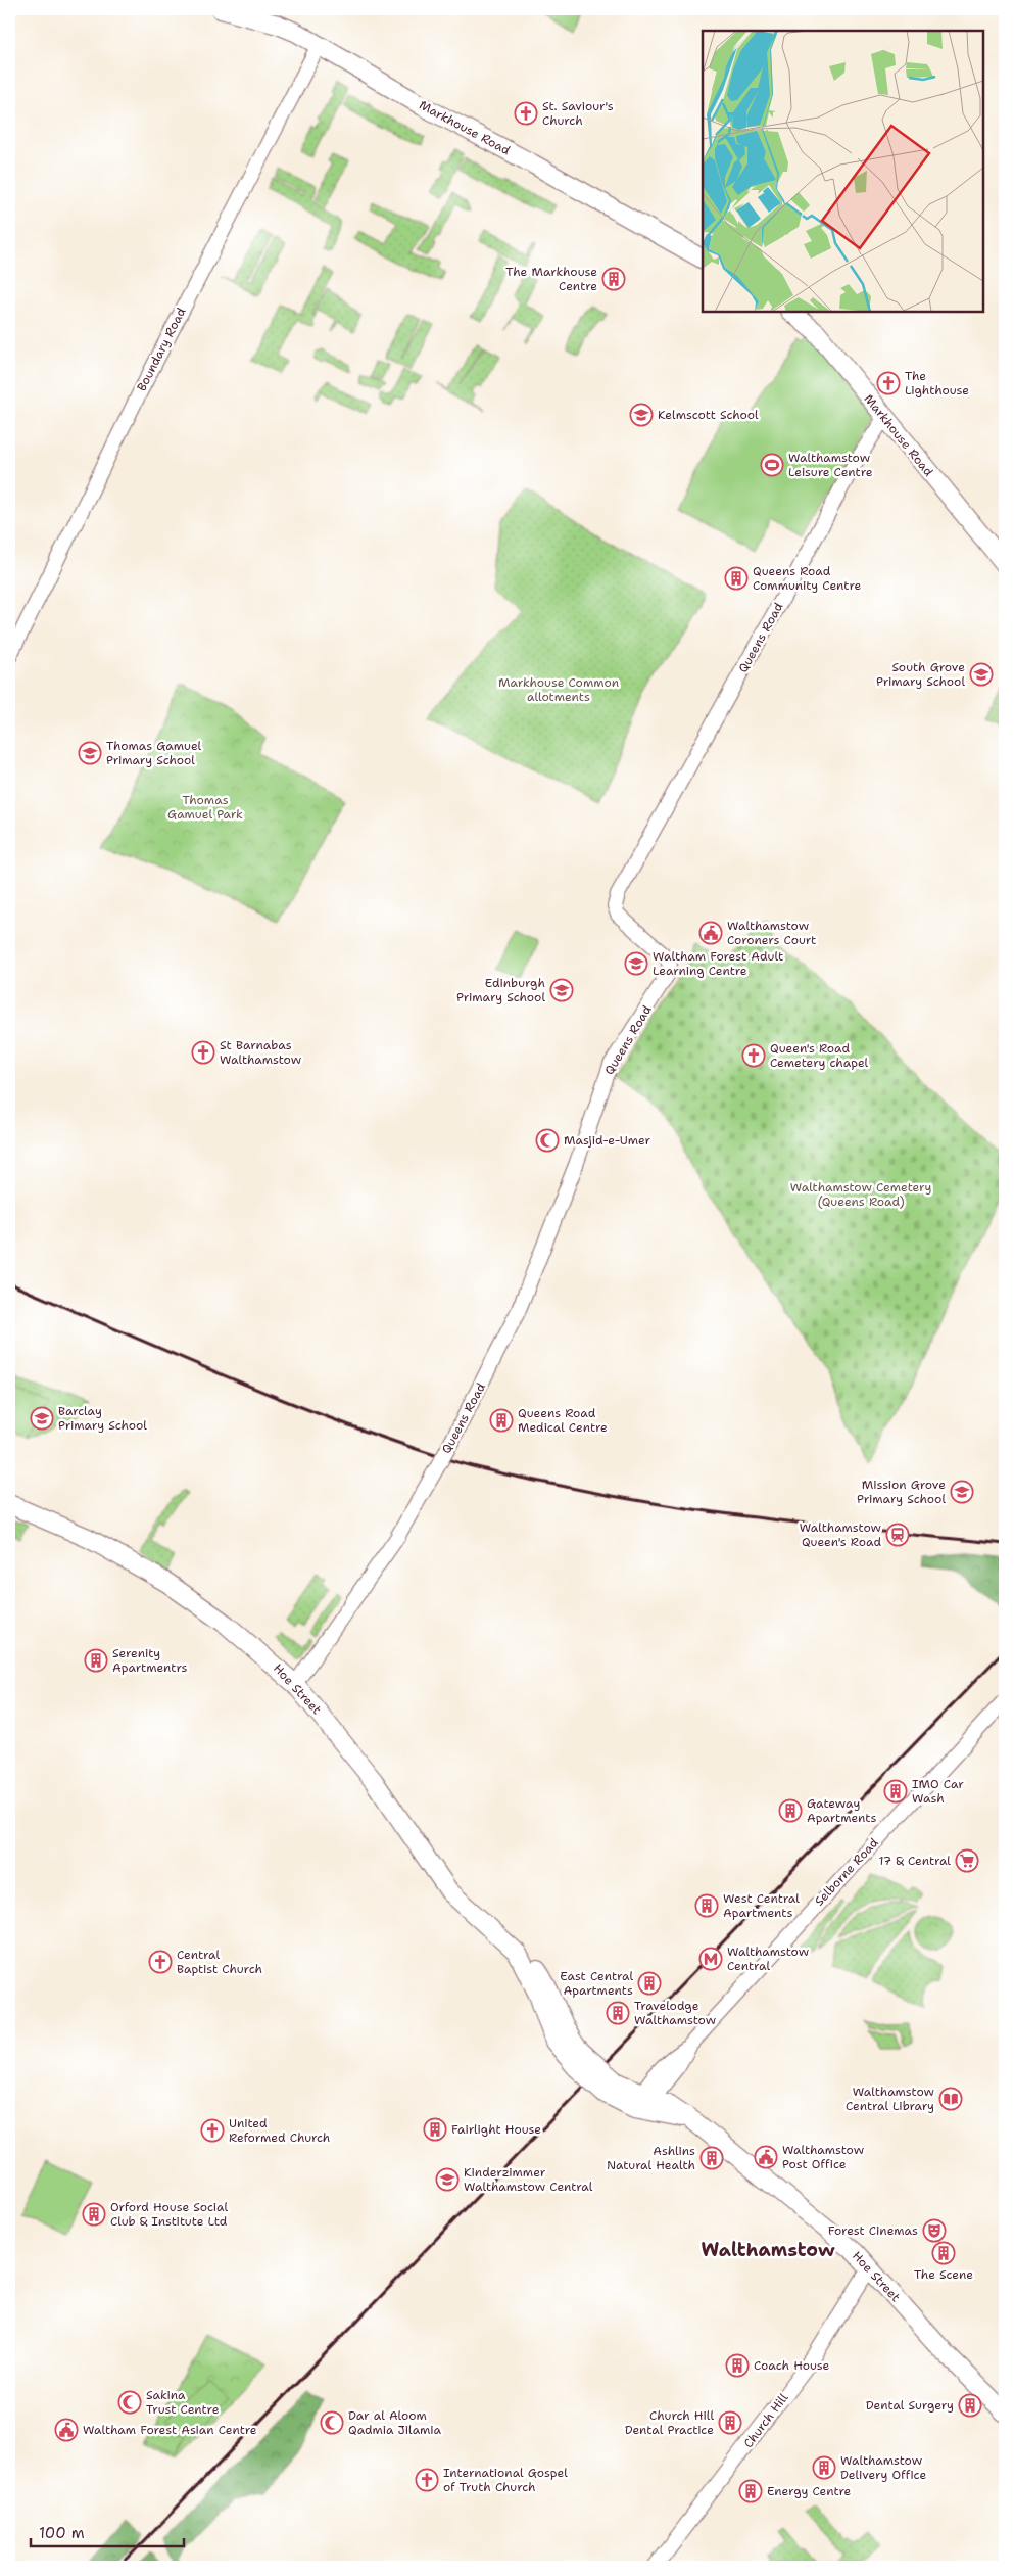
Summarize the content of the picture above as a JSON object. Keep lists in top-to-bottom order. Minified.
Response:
{"streets":{"main road":["Markhouse Road","Hoe Street"],"street":["Boundary Road","Queens Road","Selborne Road","Church Hill"]},"crossings":[["Markhouse Road","Boundary Road"],["Markhouse Road","Queens Road"],["Queens Road","Hoe Street"],["Hoe Street","Selborne Road"],["Hoe Street","Church Hill"]],"districts":["Walthamstow"],"parks":["Markhouse Common allotments","Thomas Gamuel Park","Walthamstow Cemetery (Queens Road)"],"places":{"church":["St. Saviour's Church","The Lighthouse","St Barnabas Walthamstow","Queen's Road Cemetery chapel","Central Baptist Church","United Reformed Church","International Gospel of Truth Church"],"building":["The Markhouse Centre","Queens Road Community Centre","Queens Road Medical Centre","Serenity Apartmentrs","IMO Car Wash","Gateway Apartments","West Central Apartments","East Central Apartments","Travelodge Walthamstow","Fairlight House","Ashlins Natural Health","Orford House Social Club & Institute Ltd","The Scene","Coach House","Dental Surgery","Church Hill Dental Practice","Walthamstow Delivery Office","Energy Centre"],"school or university":["Kelmscott School","South Grove Primary School","Thomas Gamuel Primary School","Waltham Forest Adult Learning Centre","Edinburgh Primary School","Barclay Primary School","Mission Grove Primary School","Kinderzimmer Walthamstow Central"],"sports":["Walthamstow Leisure Centre"],"public building":["Walthamstow Coroners Court","Walthamstow Post Office","Waltham Forest Asian Centre"],"mosque":["Masjid-e-Umer","Sakina Trust Centre","Dar al Aloom Qadmia Jilamia"],"station":["Walthamstow Queen's Road"],"supermarket":["17 & Central"],"metro station":["Walthamstow Central"],"library":["Walthamstow Central Library"],"theatre":["Forest Cinemas"]},"scale_bar":"100 m"}
